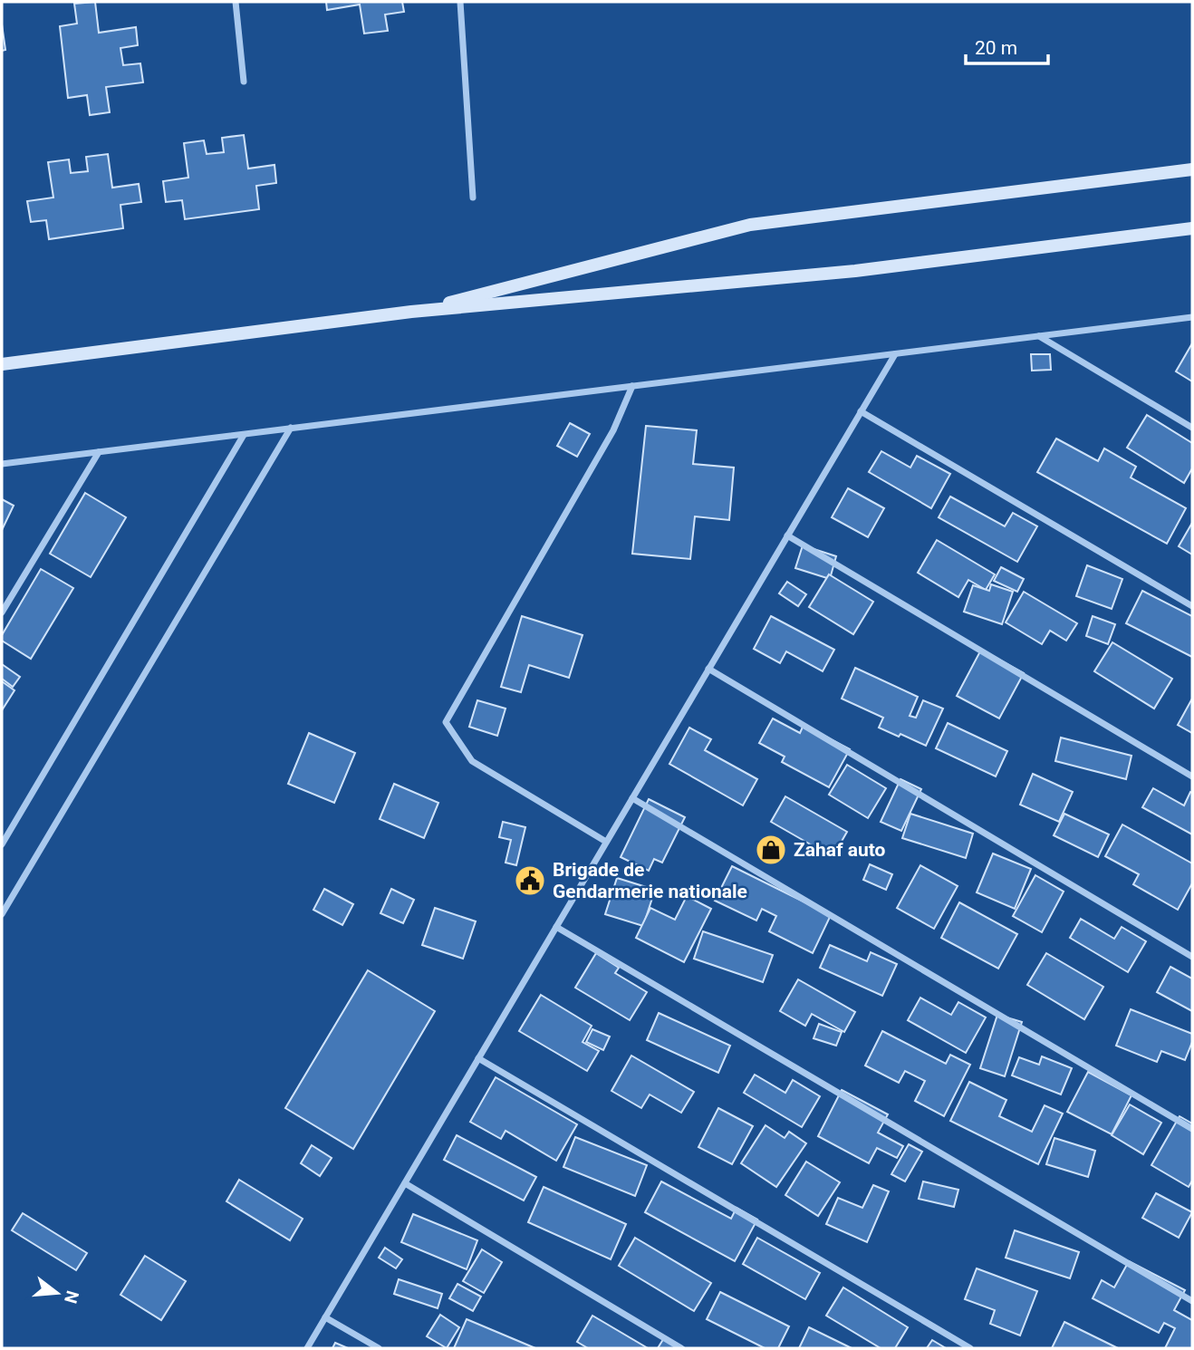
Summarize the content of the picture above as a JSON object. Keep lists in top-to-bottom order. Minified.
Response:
{"places":{"shop":["Zahaf auto"],"public building":["Brigade de Gendarmerie nationale"]},"scale_bar":"20 m","north":"right"}
